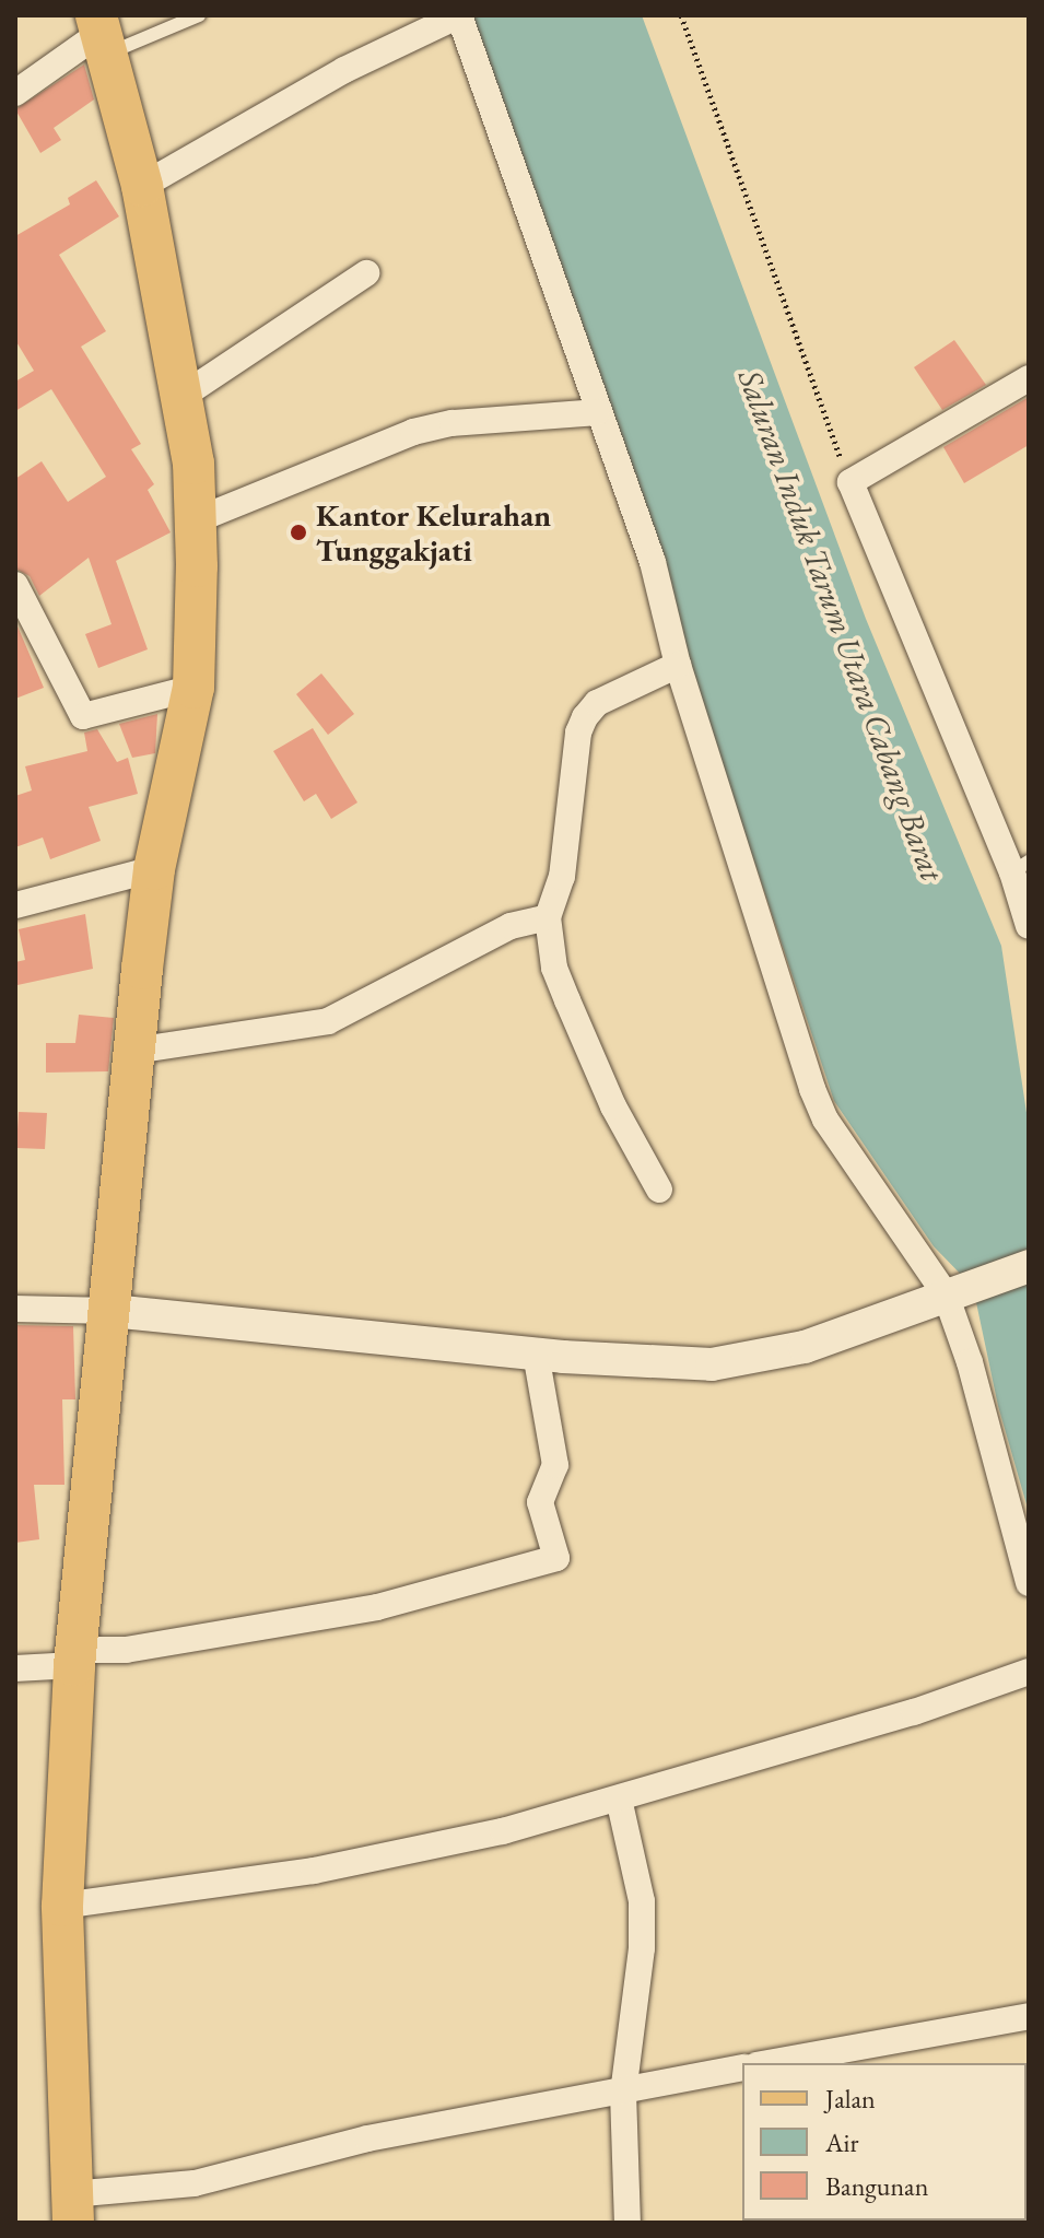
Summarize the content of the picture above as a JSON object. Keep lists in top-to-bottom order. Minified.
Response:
{"water":["Saluran Induk Tarum Utara Cabang Barat"],"places":["Kantor Kelurahan Tunggakjati"],"legend":["Jalan","Air","Bangunan"]}
